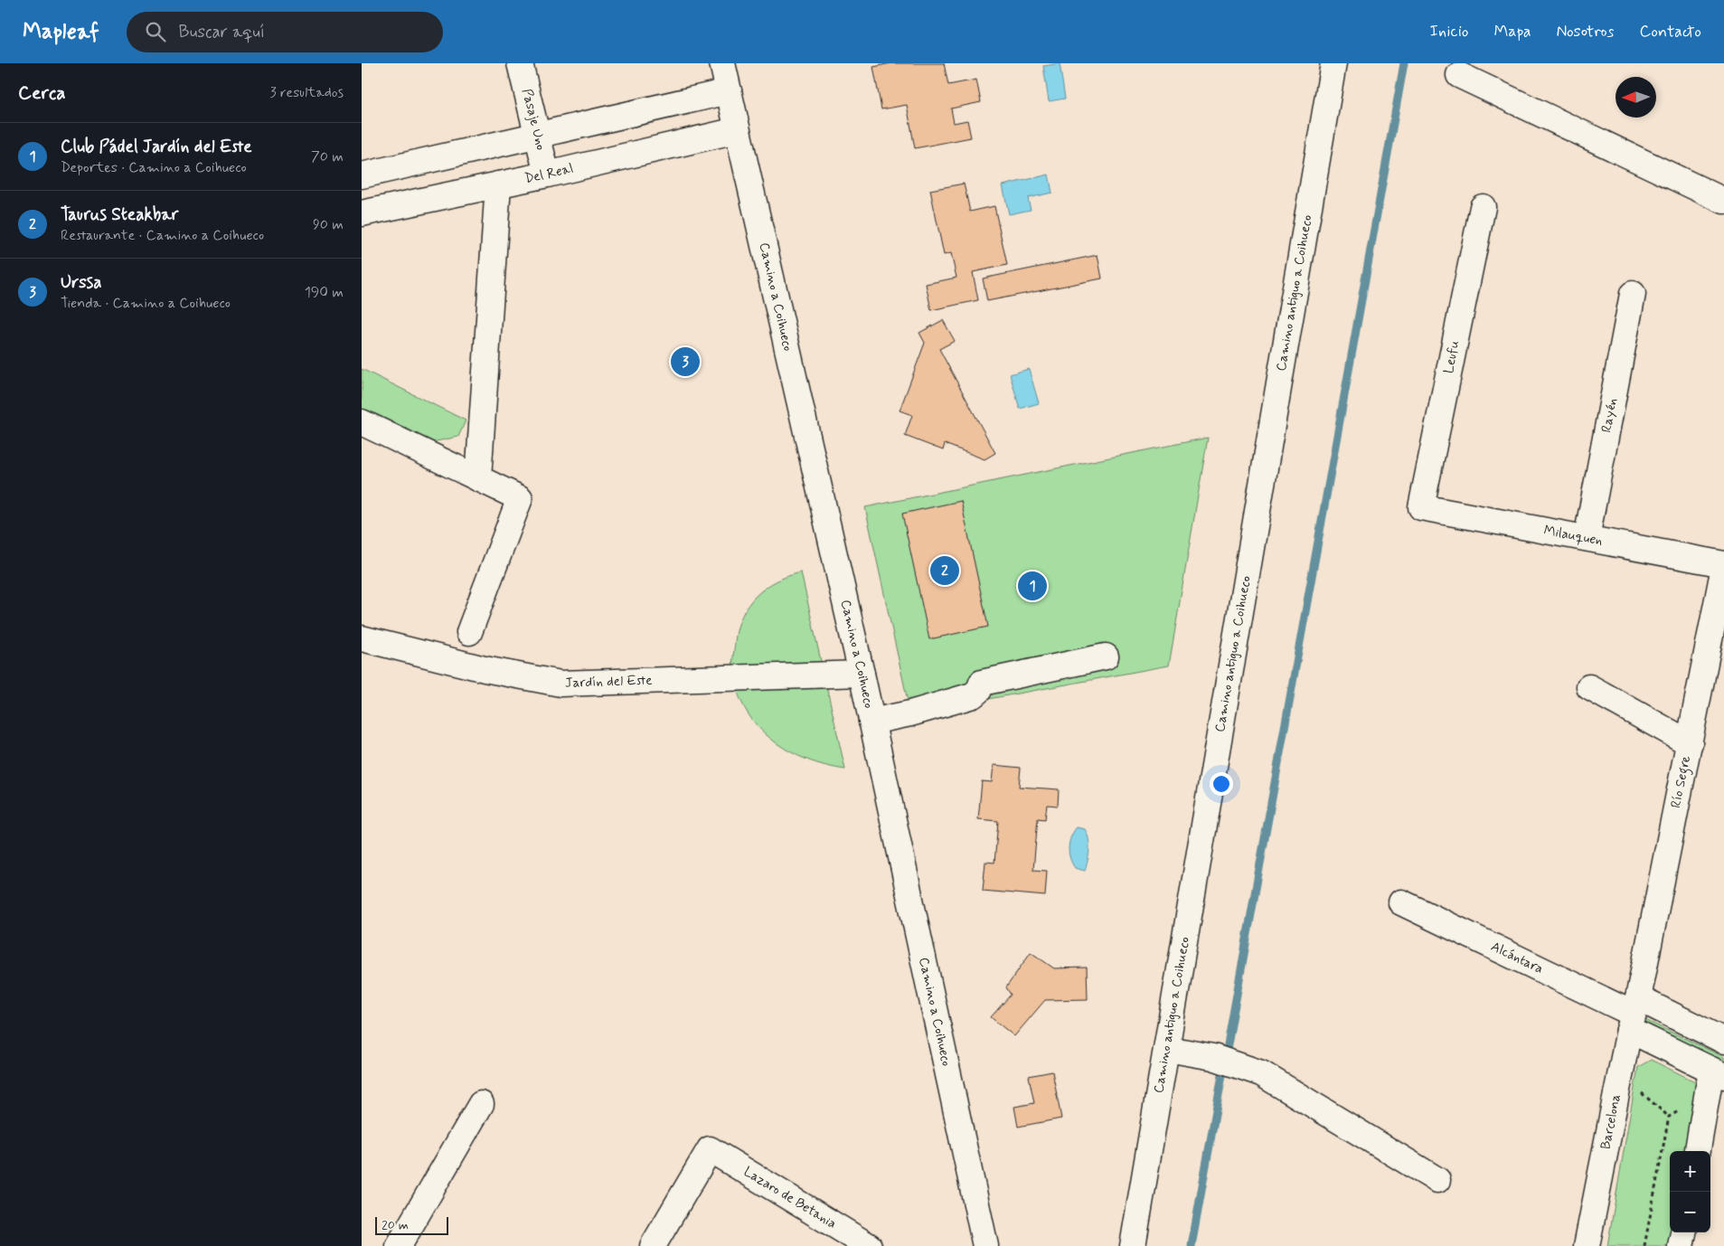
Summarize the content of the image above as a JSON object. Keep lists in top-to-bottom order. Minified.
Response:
{"streets":{"street":["Pasaje Uno","Del Real","Camino antiguo a Coihueco","Camino a Coihueco","Leufu","Rayén","Milauquen","Jardín del Este","Río Segre","Alcántara","Barcelona","Lazaro de Betania"]},"crossings":[["Pasaje Uno","Del Real"],["Del Real","Camino a Coihueco"],["Camino a Coihueco","Jardín del Este"],["Leufu","Milauquen"],["Rayén","Milauquen"],["Milauquen","Río Segre"],["Río Segre","Alcántara"],["Río Segre","Barcelona"],["Alcántara","Barcelona"]],"scale_bar":"20 m","north":"left","page":{"header":"Mapleaf","search":"Buscar aquí","nav":["Inicio","Mapa","Nosotros","Contacto"],"heading":["Cerca","3 resultados"],"list":[{"mark":"1","name":"Club Pádel Jardín del Este","note":"Deportes · Camino a Coihueco","value":"70 m"},{"mark":"2","name":"Taurus Steakbar","note":"Restaurante · Camino a Coihueco","value":"90 m"},{"mark":"3","name":"Urssa","note":"Tienda · Camino a Coihueco","value":"190 m"}],"pins":["3","2","1"],"map_buttons":["+","−"],"scale":"20 m"}}
